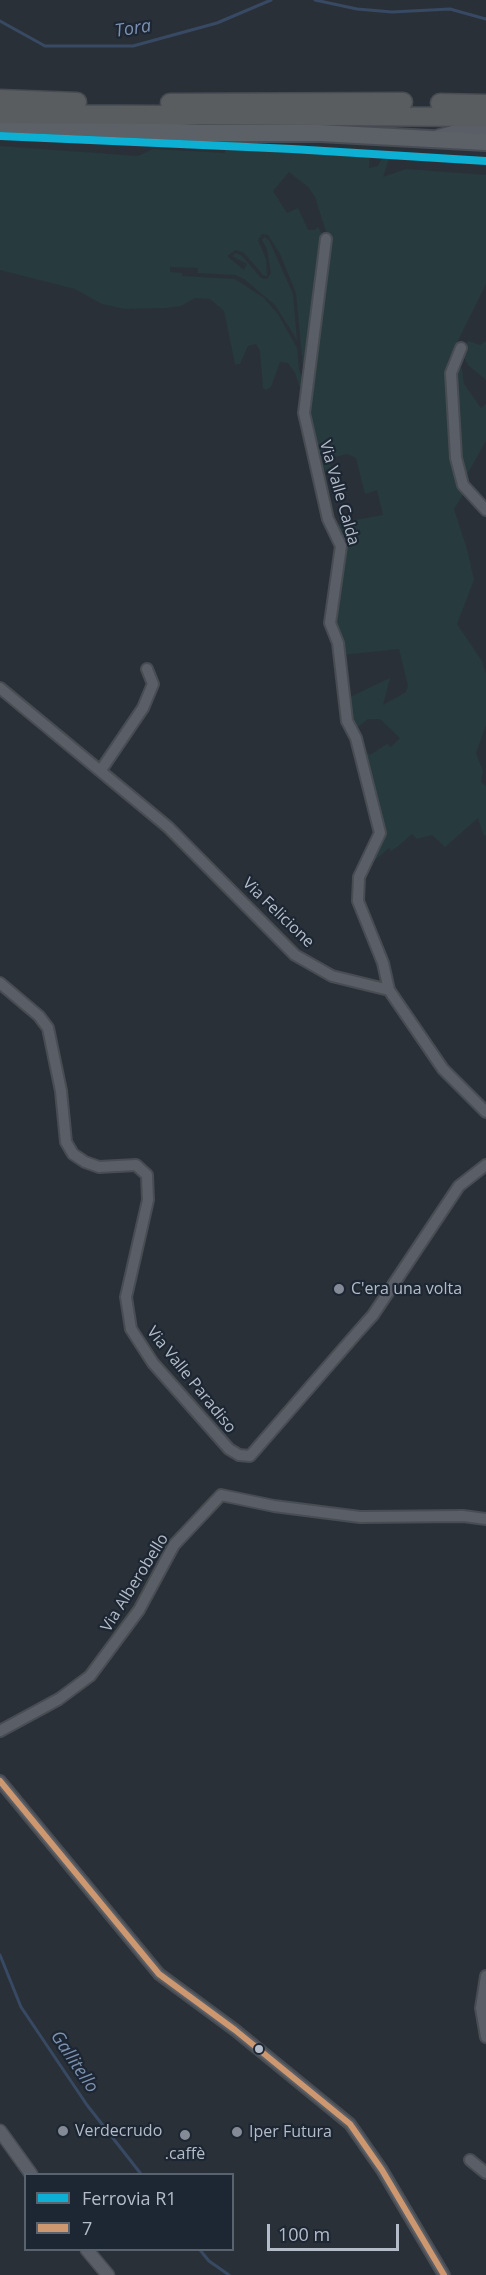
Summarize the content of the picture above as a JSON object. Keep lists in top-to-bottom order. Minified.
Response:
{"streets":{"street":["Via Valle Calda","Via Felicione","Via Valle Paradiso","Via Alberobello"]},"crossings":[["Via Valle Calda","Via Felicione"]],"water":["Tora","Gallitello"],"places":["C'era una volta","Verdecrudo","Iper Futura",".caffè"],"lines":["rail line R1","transit line 7"],"legend":["Ferrovia R1","7"],"scale_bar":"100 m"}
